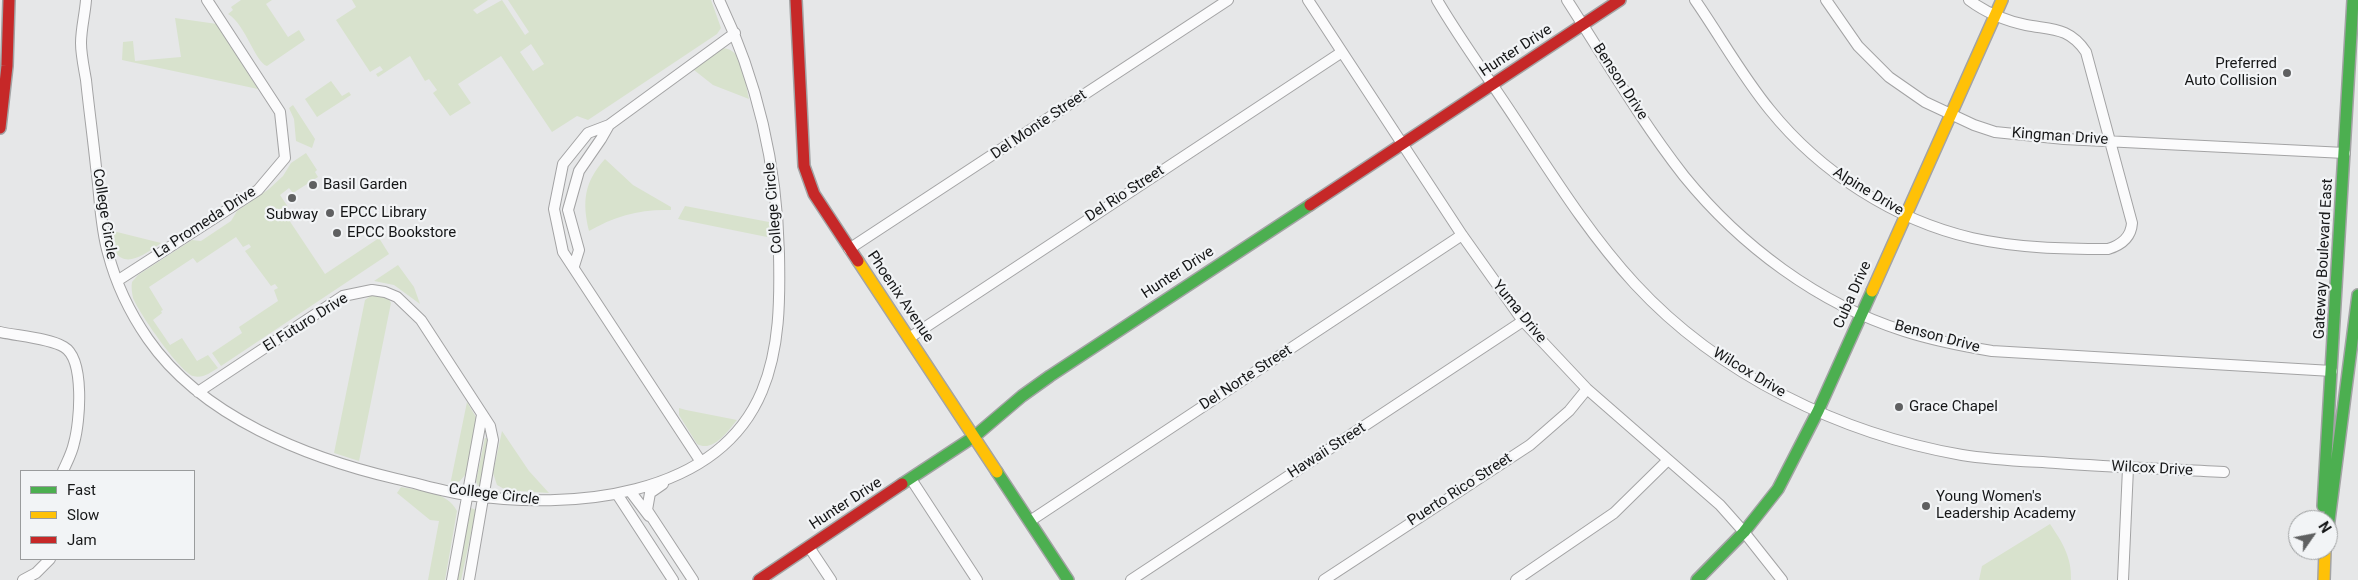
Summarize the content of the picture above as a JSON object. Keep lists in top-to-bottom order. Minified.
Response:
{"streets":{"main road":["Hunter Drive","Gateway Boulevard East","Cuba Drive","Phoenix Avenue"],"street":["Benson Drive","Del Monte Street","Kingman Drive","Alpine Drive","Del Rio Street","College Circle","La Promeda Drive","Yuma Drive","El Futuro Drive","Wilcox Drive","Del Norte Street","Hawaii Street","Puerto Rico Street"]},"crossings":[["Hunter Drive","Benson Drive"],["Hunter Drive","Phoenix Avenue"],["Hunter Drive","Yuma Drive"],["Hunter Drive","Wilcox Drive"],["Benson Drive","Gateway Boulevard East"],["Benson Drive","Cuba Drive"],["Del Monte Street","Phoenix Avenue"],["Kingman Drive","Alpine Drive"],["Kingman Drive","Gateway Boulevard East"],["Kingman Drive","Cuba Drive"],["Alpine Drive","Cuba Drive"],["Del Rio Street","Phoenix Avenue"],["Del Rio Street","Yuma Drive"],["College Circle","La Promeda Drive"],["College Circle","El Futuro Drive"],["Cuba Drive","Yuma Drive"],["Cuba Drive","Wilcox Drive"],["Phoenix Avenue","Del Norte Street"],["Yuma Drive","Del Norte Street"],["Yuma Drive","Hawaii Street"],["Yuma Drive","Puerto Rico Street"]],"places":["Preferred Auto Collision","Basil Garden","Subway","EPCC Library","EPCC Bookstore","Grace Chapel","Young Women's Leadership Academy"],"legend":["Fast","Slow","Jam"],"north":"top right"}
